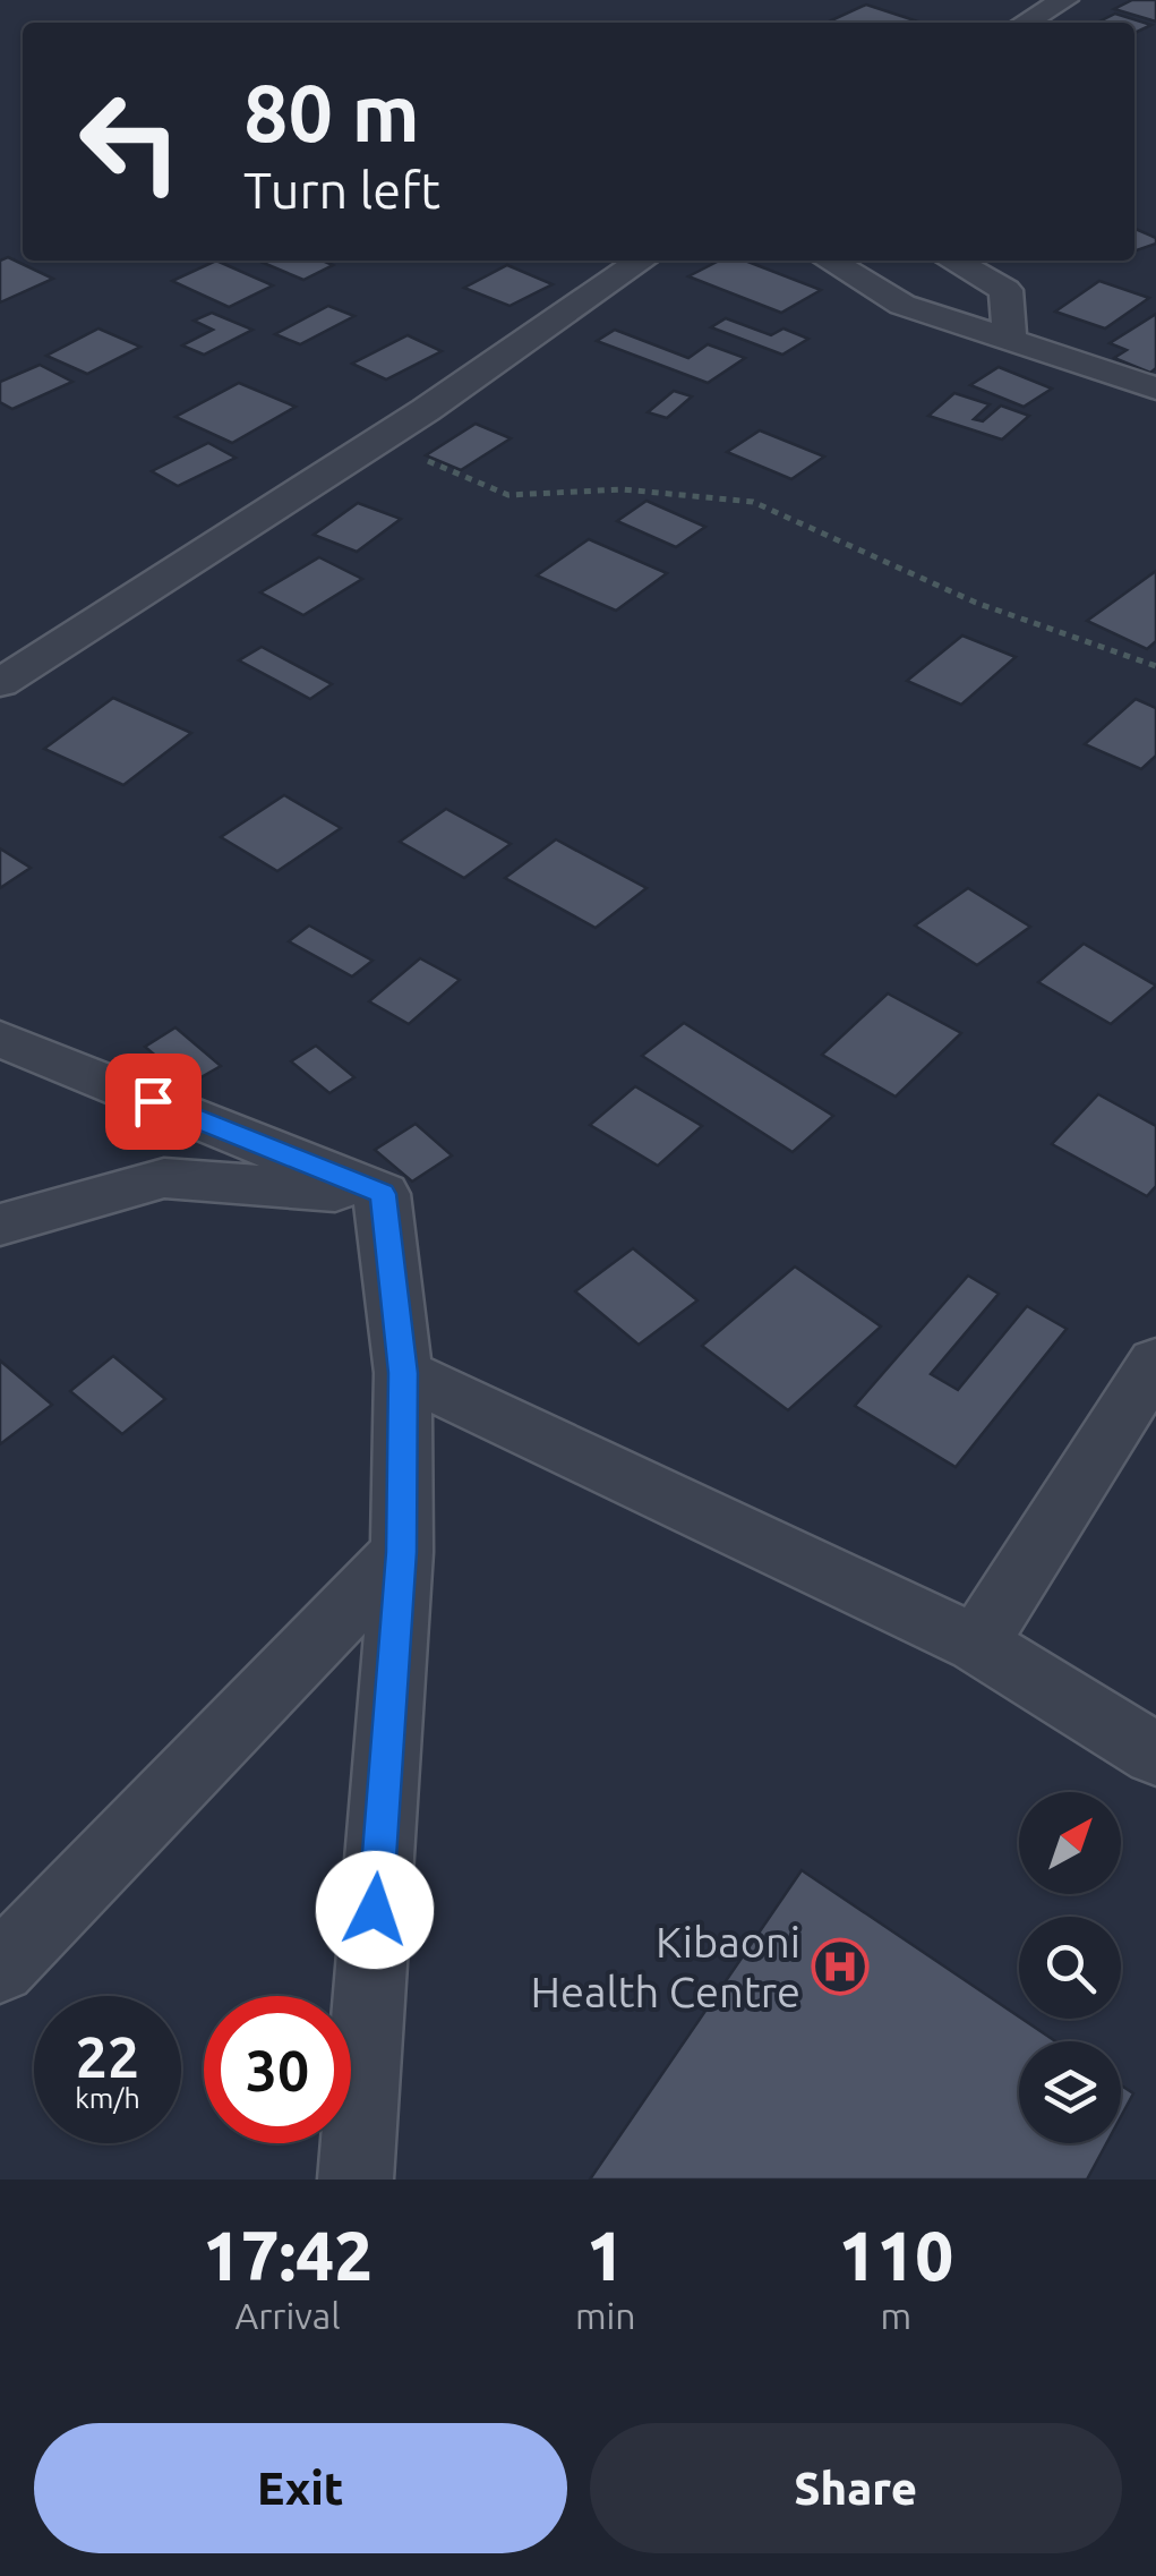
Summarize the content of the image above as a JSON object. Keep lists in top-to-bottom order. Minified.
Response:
{"places":{"hospital":["Kibaoni Health Centre"]},"north":"top right","page":{"turn":["80 m","Turn left"],"speed":"22 km/h","limit":"30","eta":["17:42","Arrival","1","min","110","m"],"buttons":["Exit","Share"]}}
